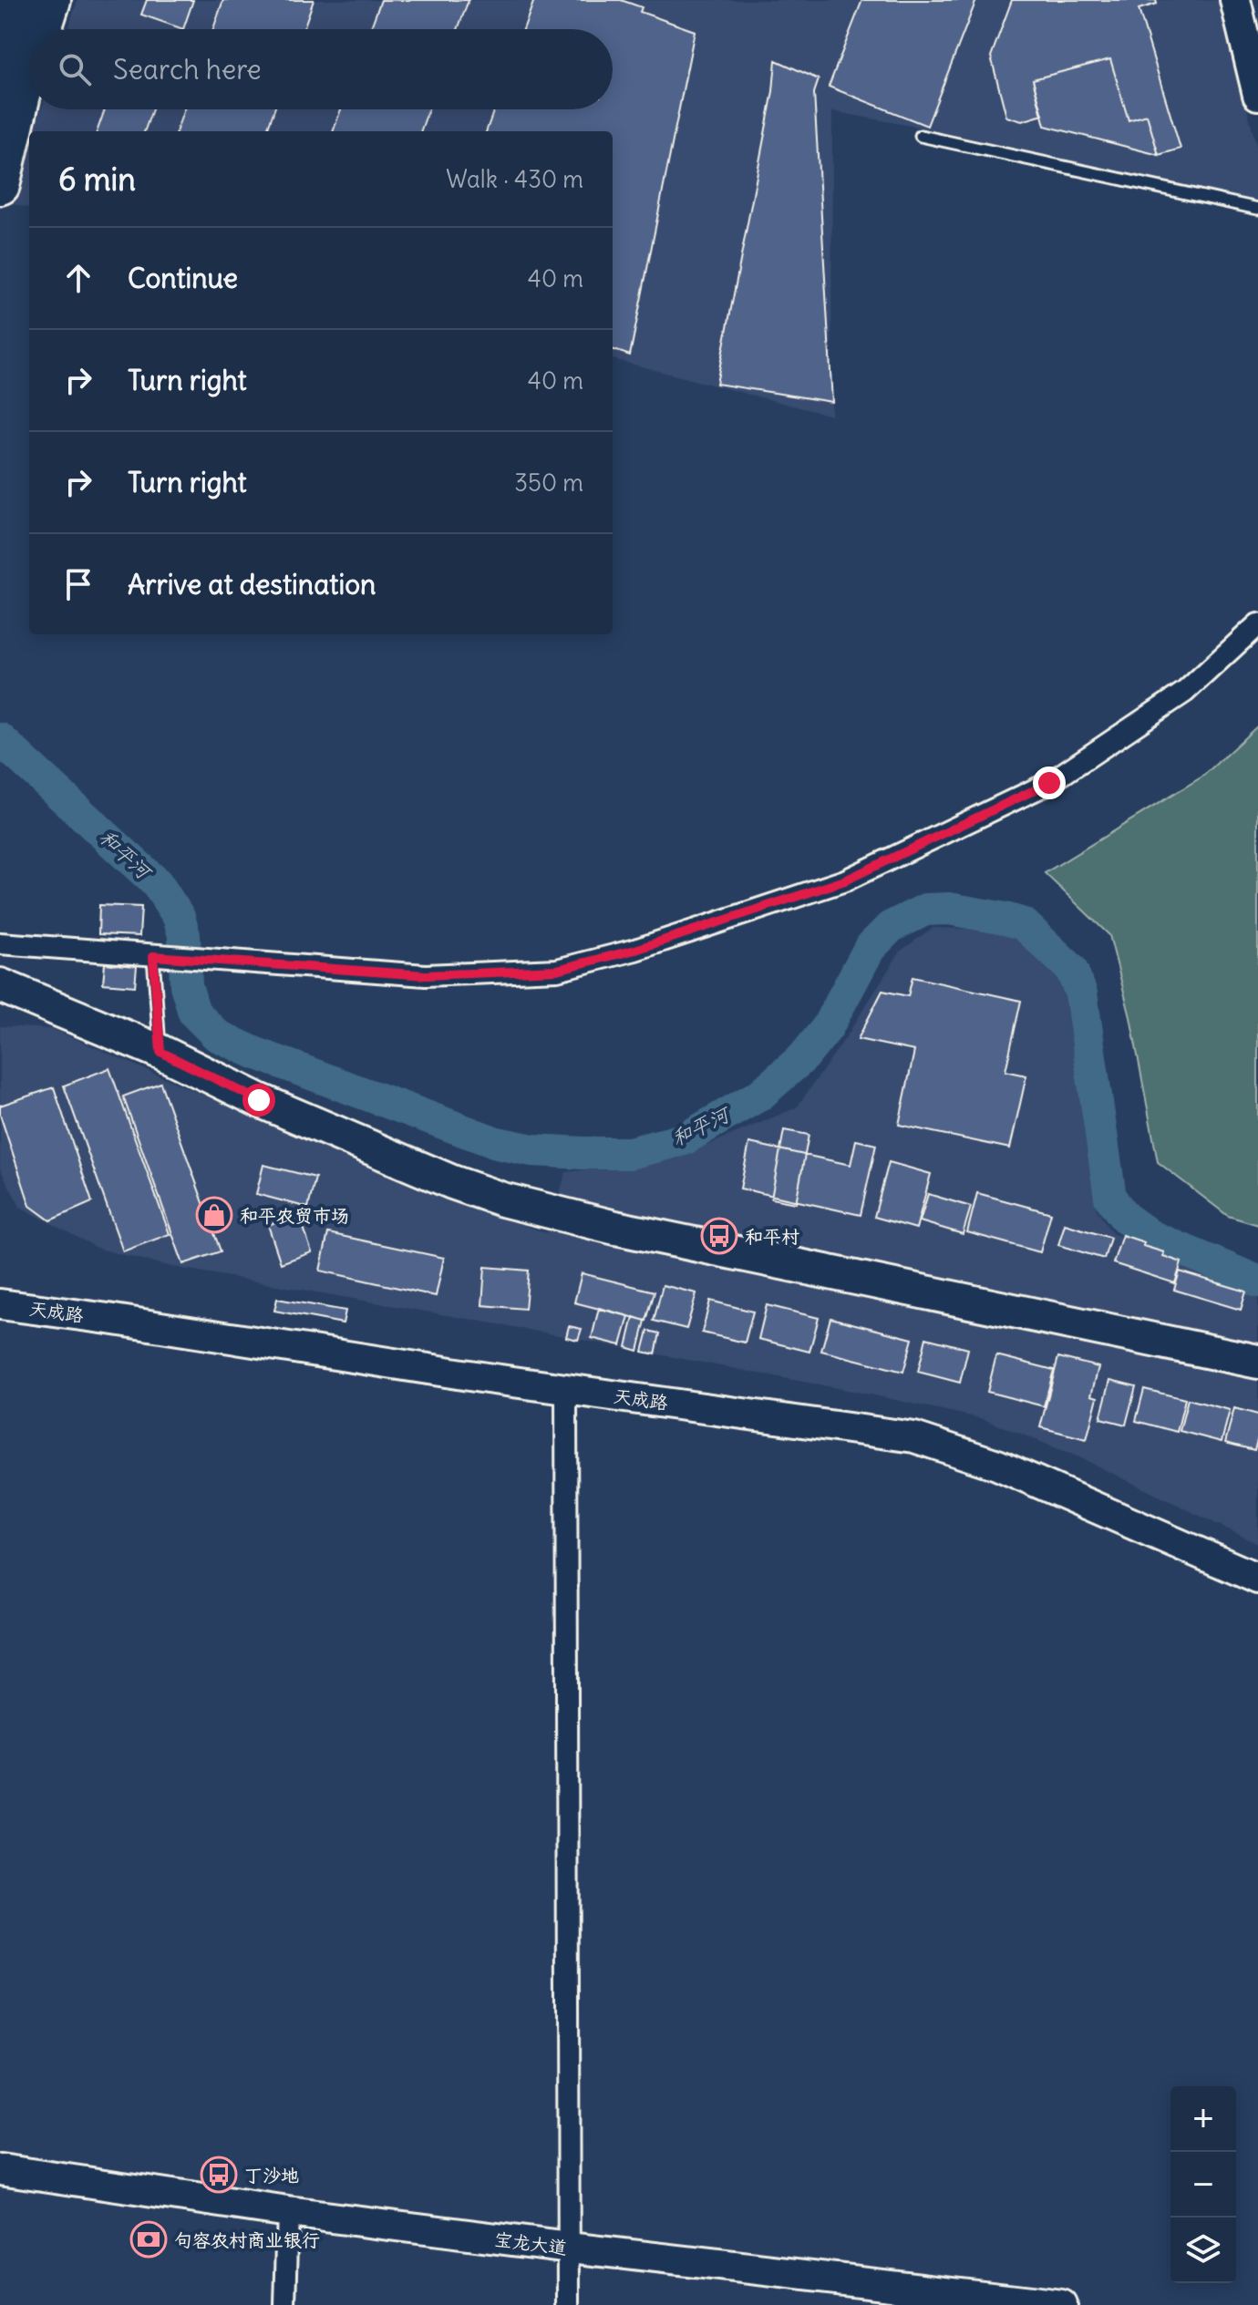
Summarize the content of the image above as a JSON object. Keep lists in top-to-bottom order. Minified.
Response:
{"streets":{"street":["天成路","宝龙大道"]},"water":["和平河"],"places":{"shop":["和平农贸市场"],"bus stop":["和平村","丁沙地"],"bank":["句容农村商业银行"]},"page":{"search":"Search here","heading":["6 min","Walk · 430 m"],"list":[["Continue","40 m"],["Turn right","40 m"],["Turn right","350 m"],"Arrive at destination"],"map_buttons":["+","−"]}}
